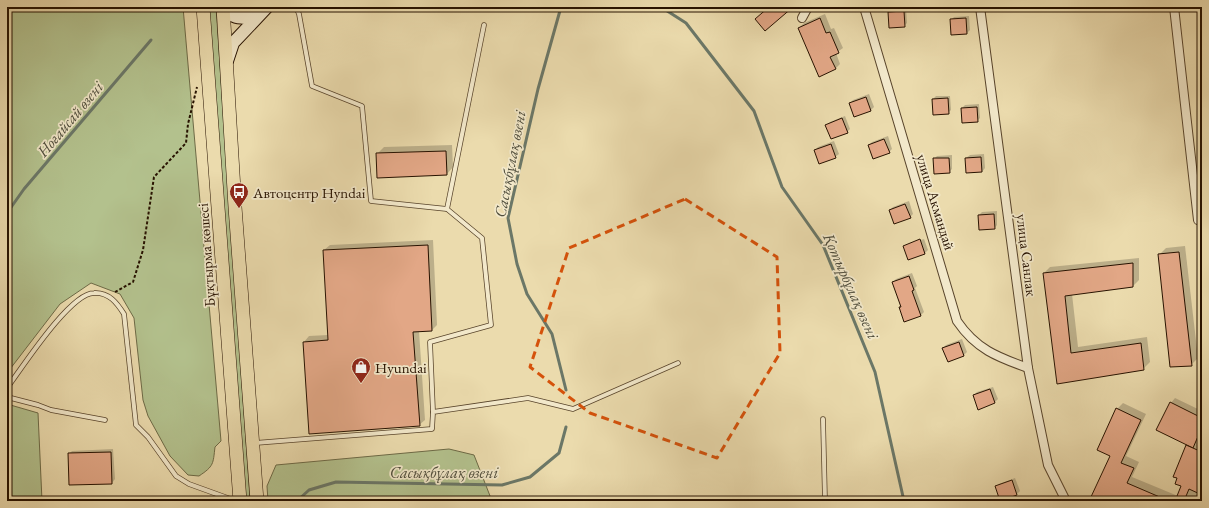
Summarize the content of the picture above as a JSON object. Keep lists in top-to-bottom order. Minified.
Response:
{"streets":{"main road":["Бұқтырма көшесі"],"street":["улица Акмандай","улица Санлак"]},"crossings":[["улица Акмандай","улица Санлак"]],"water":["Ноғайсай өзені","Сасықбұлақ өзені","Қотырбұлақ өзені"],"places":{"bus stop":["Автоцентр Hyndai"],"shop":["Hyundai"]}}
